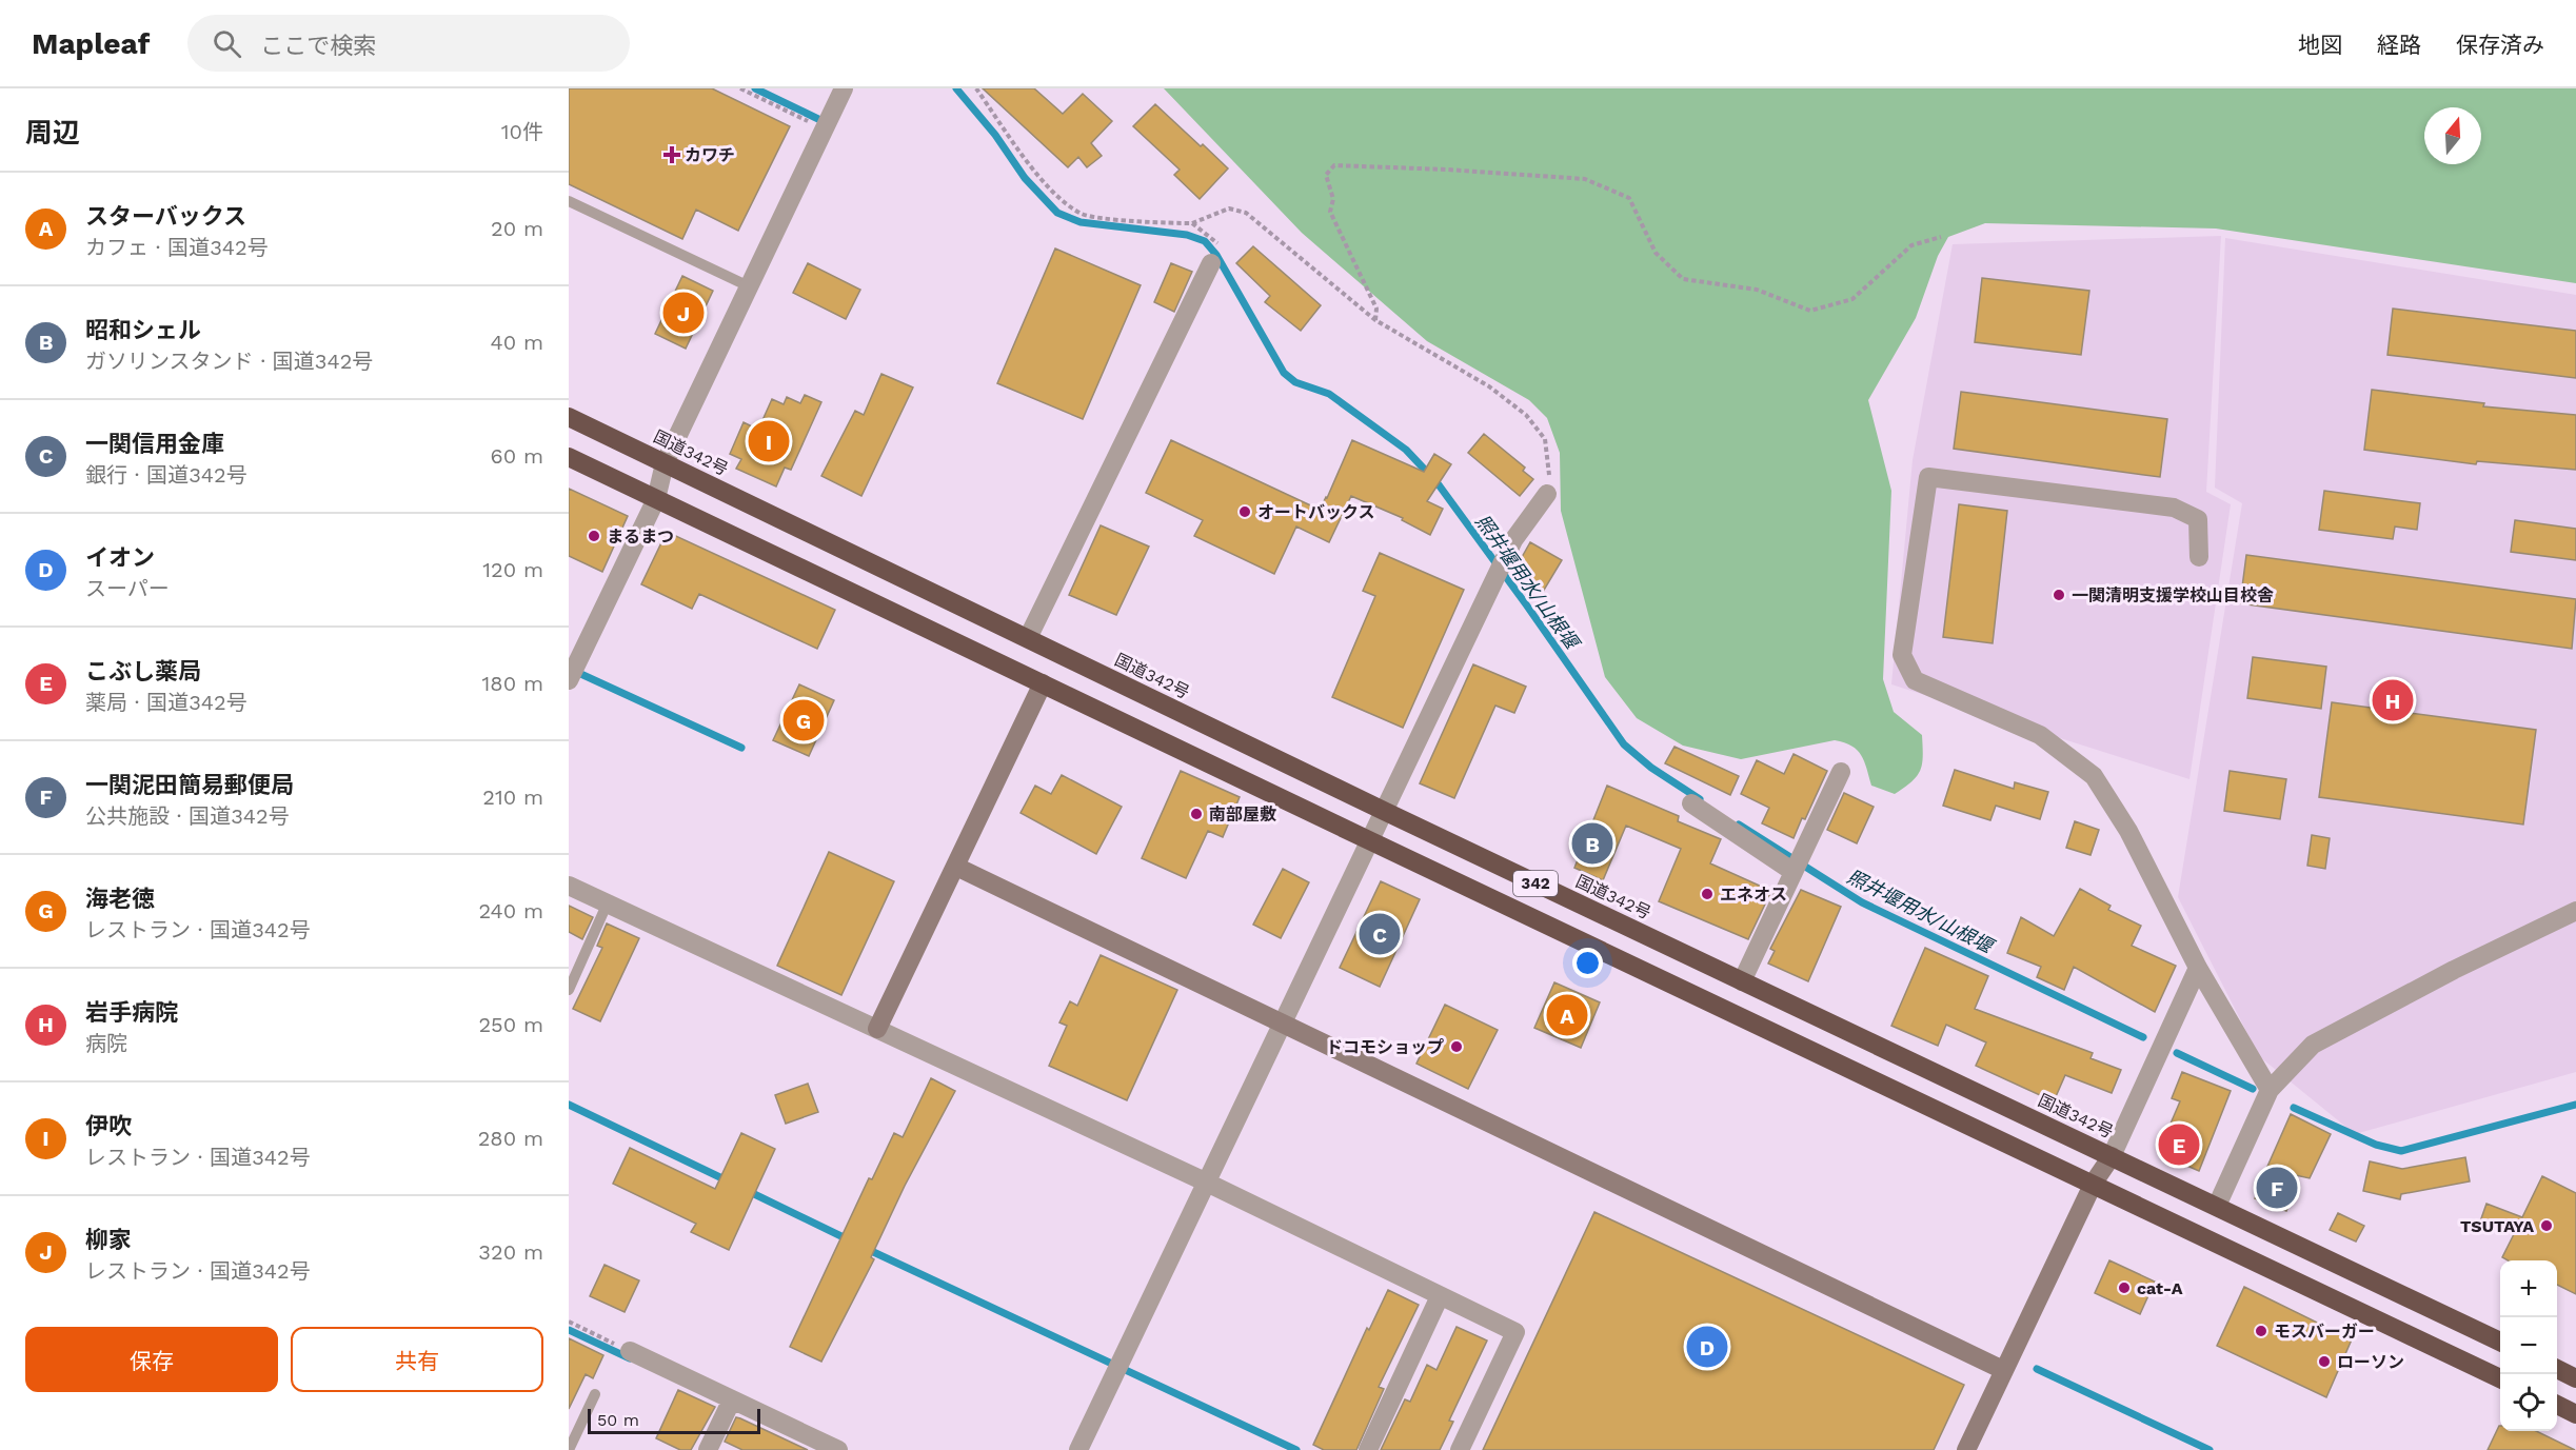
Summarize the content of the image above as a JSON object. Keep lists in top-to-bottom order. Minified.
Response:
{"streets":{"highway":["国道342号","342"]},"water":["照井堰用水/山根堰"],"places":{"health":["カワチ"],"other":["オートバックス","まるまつ","一関清明支援学校山目校舎","南部屋敷","エネオス","ドコモショップ","TSUTAYA","cat-A","モスバーガー","ローソン"]},"scale_bar":"50 m","north":"top","page":{"header":"Mapleaf","search":"ここで検索","nav":["地図","経路","保存済み"],"heading":["周辺","10件"],"list":[{"mark":"A","name":"スターバックス","note":"カフェ · 国道342号","value":"20 m"},{"mark":"B","name":"昭和シェル","note":"ガソリンスタンド · 国道342号","value":"40 m"},{"mark":"C","name":"一関信用金庫","note":"銀行 · 国道342号","value":"60 m"},{"mark":"D","name":"イオン","note":"スーパー","value":"120 m"},{"mark":"E","name":"こぶし薬局","note":"薬局 · 国道342号","value":"180 m"},{"mark":"F","name":"一関泥田簡易郵便局","note":"公共施設 · 国道342号","value":"210 m"},{"mark":"G","name":"海老徳","note":"レストラン · 国道342号","value":"240 m"},{"mark":"H","name":"岩手病院","note":"病院","value":"250 m"},{"mark":"I","name":"伊吹","note":"レストラン · 国道342号","value":"280 m"},{"mark":"J","name":"柳家","note":"レストラン · 国道342号","value":"320 m"}],"pins":["J","I","H","G","B","C","A","E","F","D"],"map_buttons":["+","−"],"buttons":["保存","共有"],"scale":"50 m"}}
